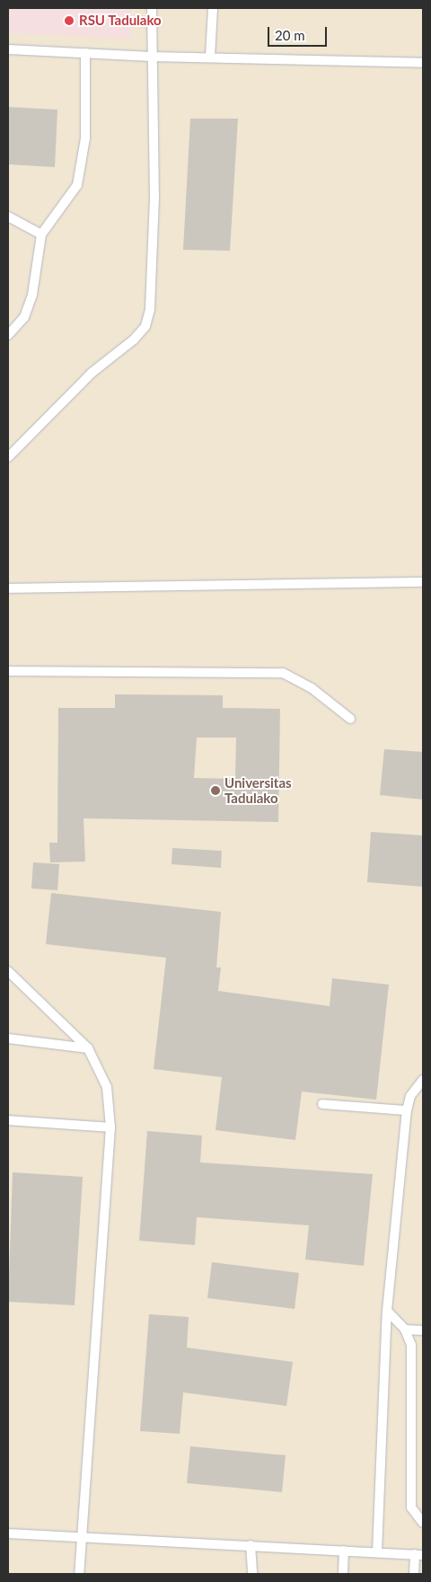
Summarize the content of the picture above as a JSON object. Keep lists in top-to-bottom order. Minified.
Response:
{"places":["RSU Tadulako","Universitas Tadulako"],"scale_bar":"20 m"}
